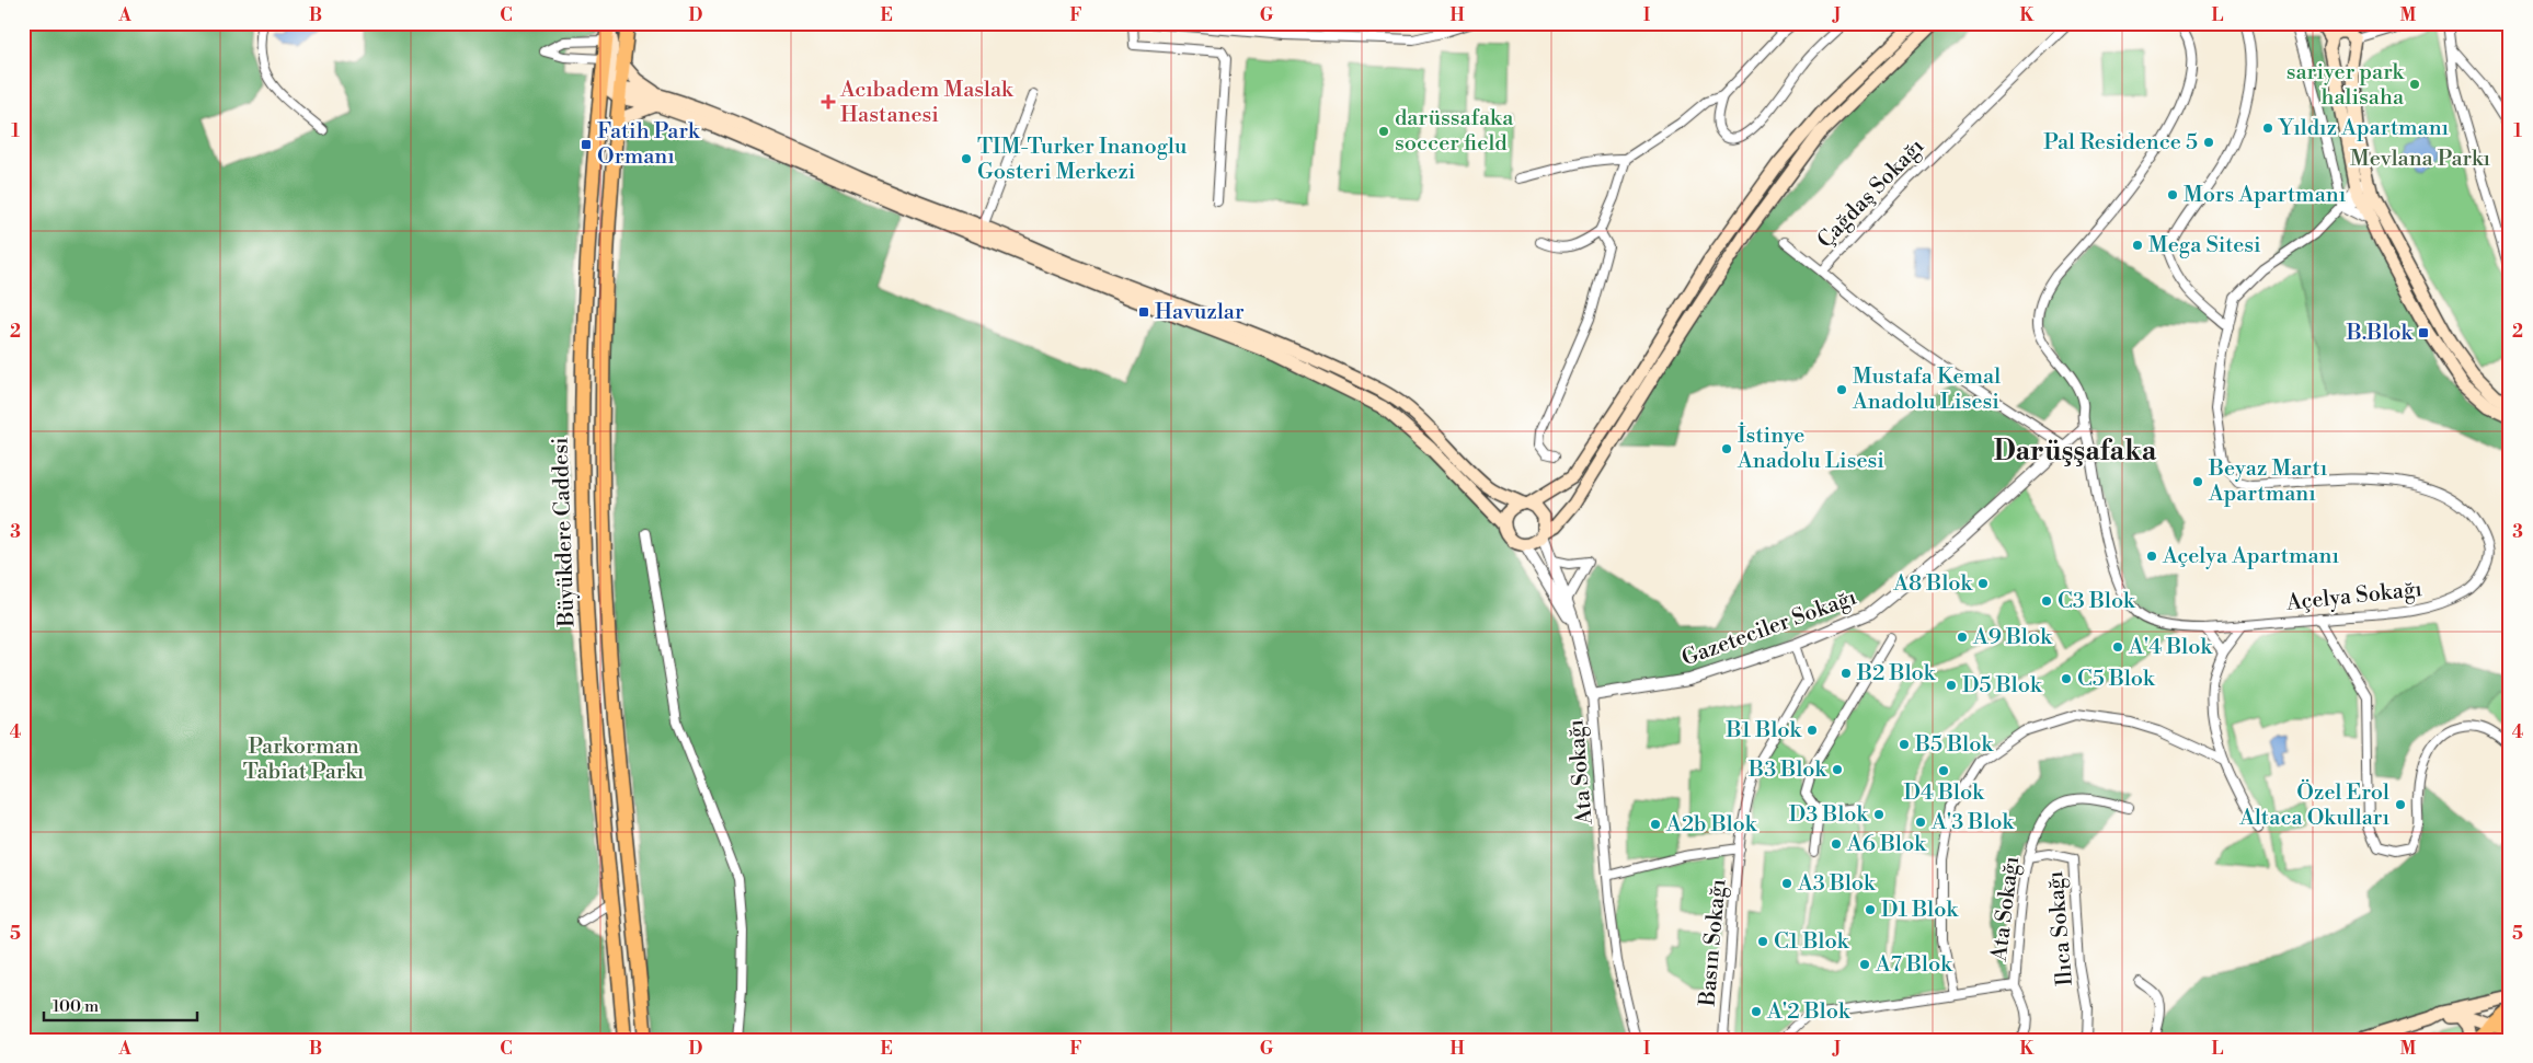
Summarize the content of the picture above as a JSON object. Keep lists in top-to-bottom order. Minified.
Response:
{"streets":{"main road":["Büyükdere Caddesi"],"street":["Çağdaş Sokağı","Açelya Sokağı","Gazeteciler Sokağı","Ata Sokağı","Ilıca Sokağı","Basın Sokağı"]},"crossings":[["Çağdaş Sokağı","Gazeteciler Sokağı"],["Gazeteciler Sokağı","Ata Sokağı"],["Gazeteciler Sokağı","Basın Sokağı"],["Ata Sokağı","Ilıca Sokağı"],["Ata Sokağı","Basın Sokağı"]],"districts":["Darüşşafaka"],"parks":["Mevlana Parkı","Parkorman Tabiat Parkı"],"places":{"other":["sariyer park halisaha","Yıldız Apartmanı","darüssafaka soccer field","Pal Residence 5","TIM-Turker Inanoglu Gosteri Merkezi","Mors Apartmanı","Mega Sitesi","Mustafa Kemal Anadolu Lisesi","İstinye Anadolu Lisesi","Beyaz Martı Apartmanı","Açelya Apartmanı","A8 Blok","C3 Blok","A9 Blok","A'4 Blok","B2 Blok","C5 Blok","D5 Blok","B1 Blok","B5 Blok","B3 Blok","D4 Blok","Özel Erol Altaca Okulları","D3 Blok","A'3 Blok","A2b Blok","A6 Blok","A3 Blok","D1 Blok","C1 Blok","A7 Blok","A'2 Blok"],"health":["Acıbadem Maslak Hastanesi"],"transit":["Fatih Park Ormanı","Havuzlar","B.Blok"]},"scale_bar":"100 m","grid":{"columns":["A","B","C","D","E","F","G","H","I","J","K","L","M"],"rows":["1","2","3","4","5"]}}
